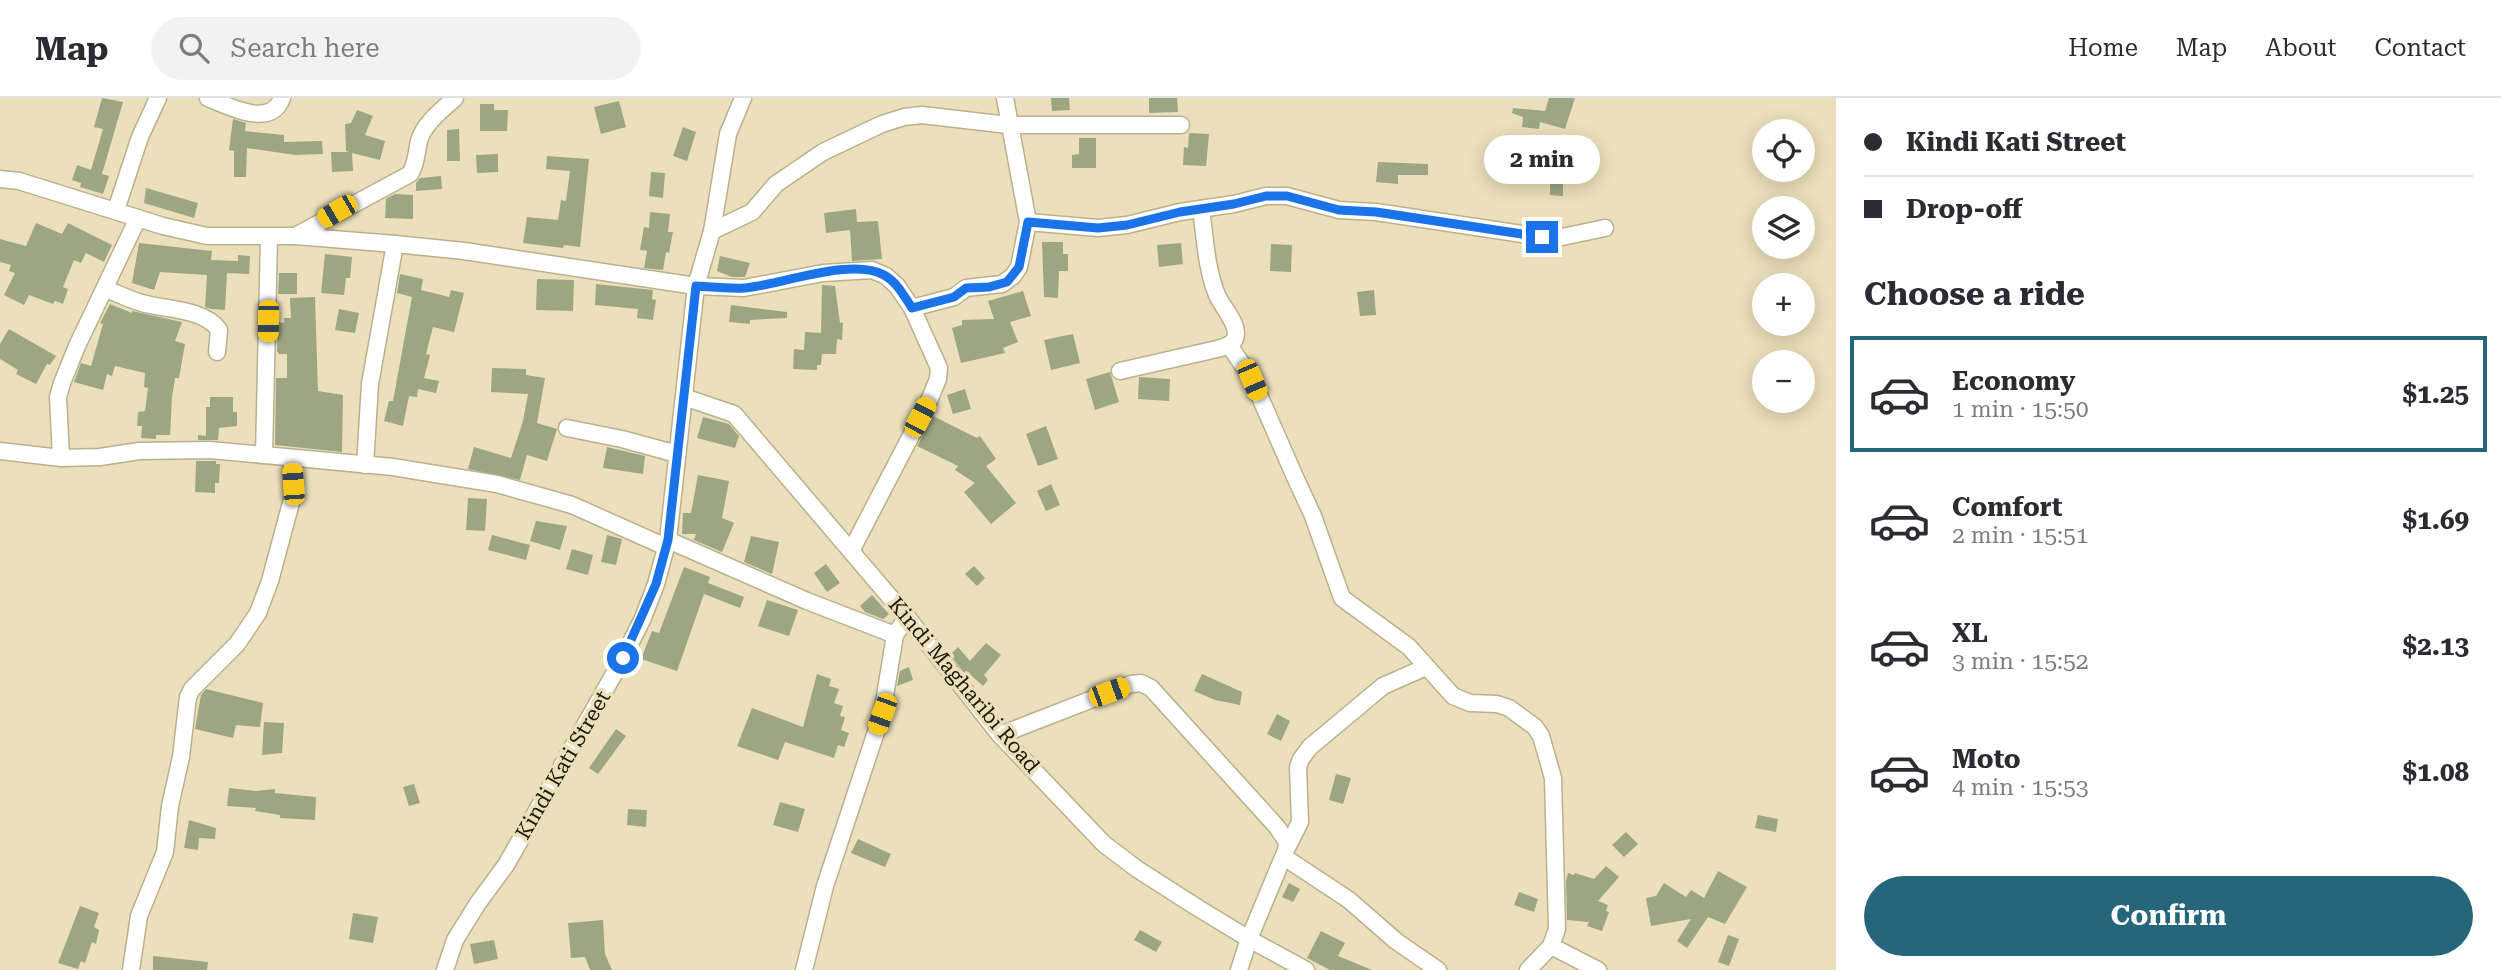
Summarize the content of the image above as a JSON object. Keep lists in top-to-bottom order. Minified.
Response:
{"streets":{"street":["Kindi Magharibi Road","Kindi Kati Street"]},"crossings":[["Kindi Magharibi Road","Kindi Kati Street"]],"page":{"header":"Map","search":"Search here","nav":["Home","Map","About","Contact"],"banner":["Kindi Kati Street","Drop-off"],"map_buttons":["+","−"],"bubble":"2 min","heading":"Choose a ride","list":[{"name":"Economy","note":"1 min · 15:50","value":"$1.25"},{"name":"Comfort","note":"2 min · 15:51","value":"$1.69"},{"name":"XL","note":"3 min · 15:52","value":"$2.13"},{"name":"Moto","note":"4 min · 15:53","value":"$1.08"}],"buttons":"Confirm"}}
